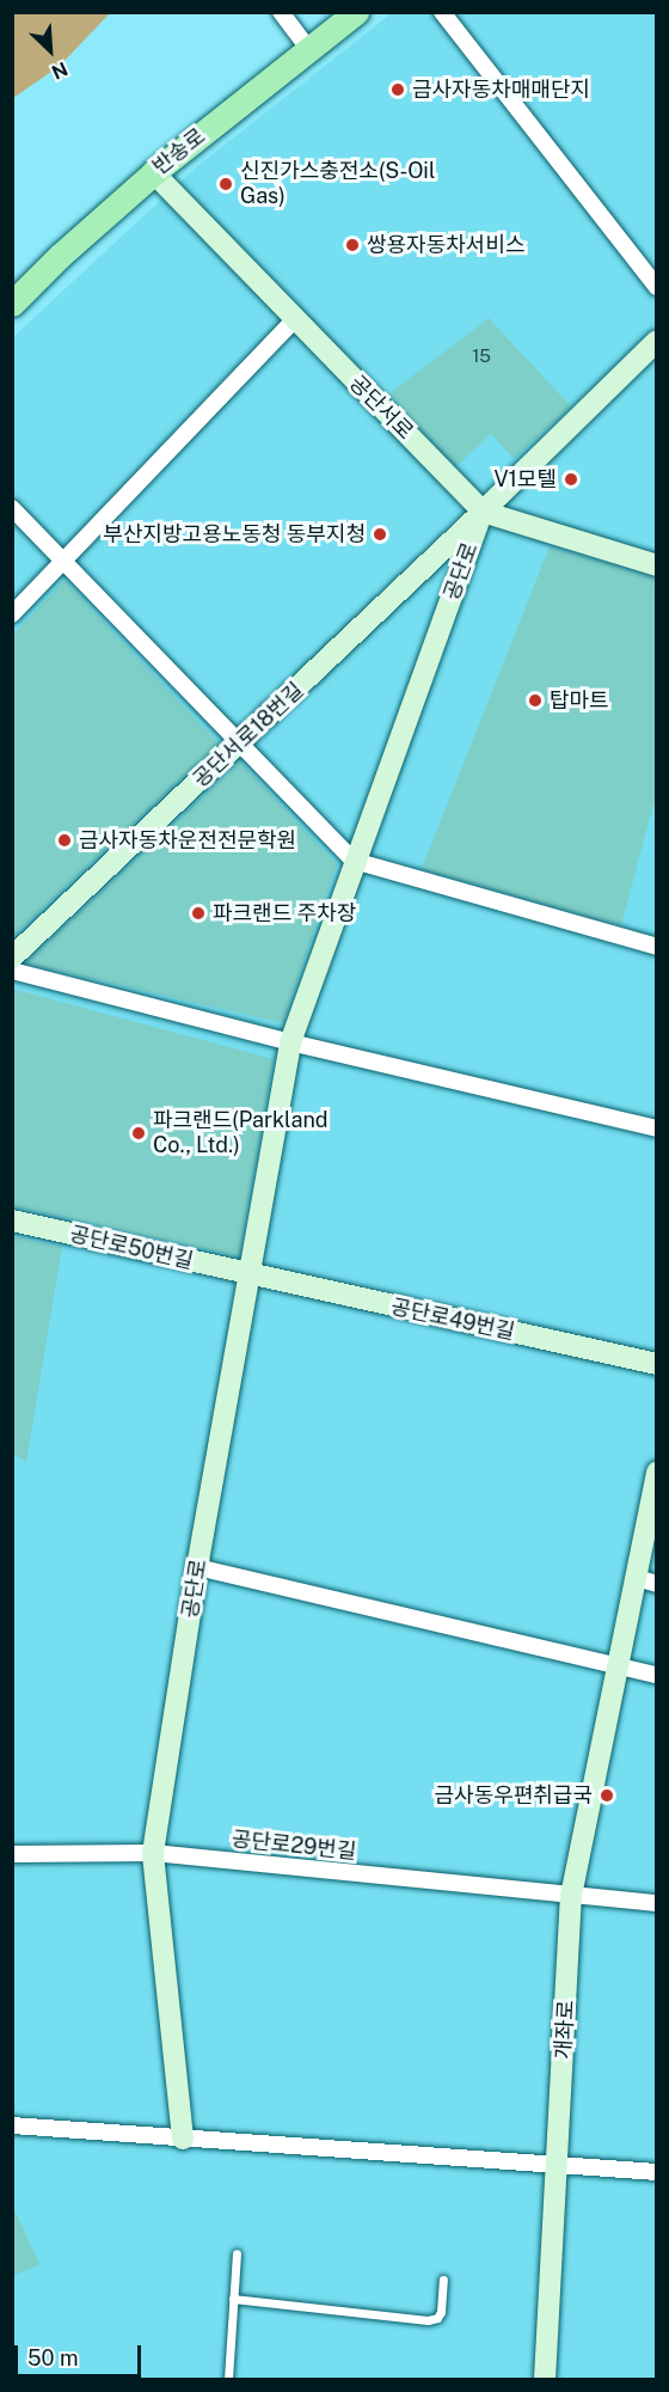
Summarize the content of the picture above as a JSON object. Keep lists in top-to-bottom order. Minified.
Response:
{"streets":{"main road":["반송로"],"street":["공단서로","공단로","공단서로18번길","공단로50번길","공단로49번길","공단로29번길","개좌로"]},"crossings":[["반송로","공단서로"],["공단서로","공단로"],["공단서로","공단서로18번길"],["공단로","공단서로18번길"],["공단로","공단로50번길"],["공단로","공단로49번길"],["공단로","공단로29번길"],["공단로50번길","공단로49번길"],["공단로29번길","개좌로"]],"places":["금사자동차매매단지","신진가스충전소(S-Oil Gas)","쌍용자동차서비스","V1모텔","부산지방고용노동청 동부지청","탑마트","금사자동차운전전문학원","파크랜드 주차장","파크랜드(Parkland Co., Ltd.)","금사동우편취급국"],"house_numbers":["15"],"scale_bar":"50 m","north":"bottom right"}
